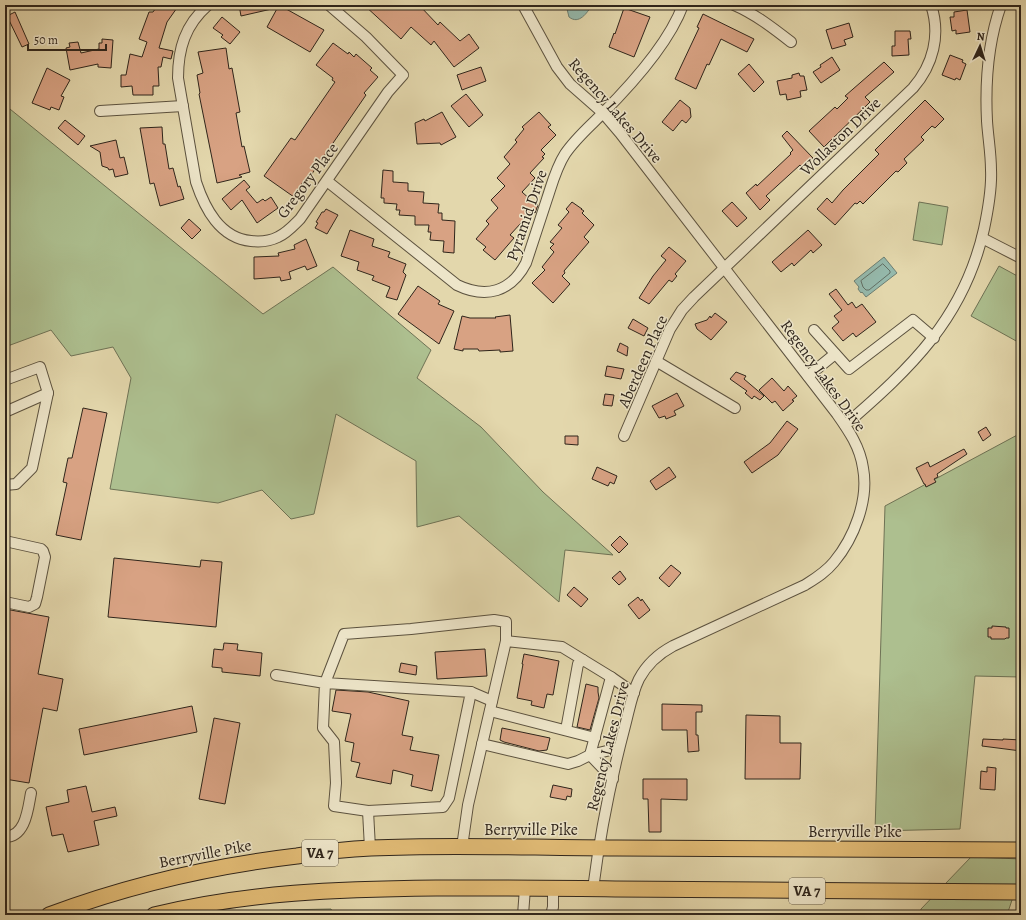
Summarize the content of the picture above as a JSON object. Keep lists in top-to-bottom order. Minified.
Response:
{"streets":{"highway":["Berryville Pike","VA 7"],"street":["Regency Lakes Drive","Wollaston Drive","Gregory Place","Pyramid Drive","Aberdeen Place"]},"crossings":[["Regency Lakes Drive","Wollaston Drive"],["Regency Lakes Drive","Pyramid Drive"],["Regency Lakes Drive","Aberdeen Place"],["Regency Lakes Drive","Berryville Pike"],["Regency Lakes Drive","VA 7"],["Wollaston Drive","Aberdeen Place"],["Gregory Place","Pyramid Drive"]],"scale_bar":"50 m","north":"top"}
